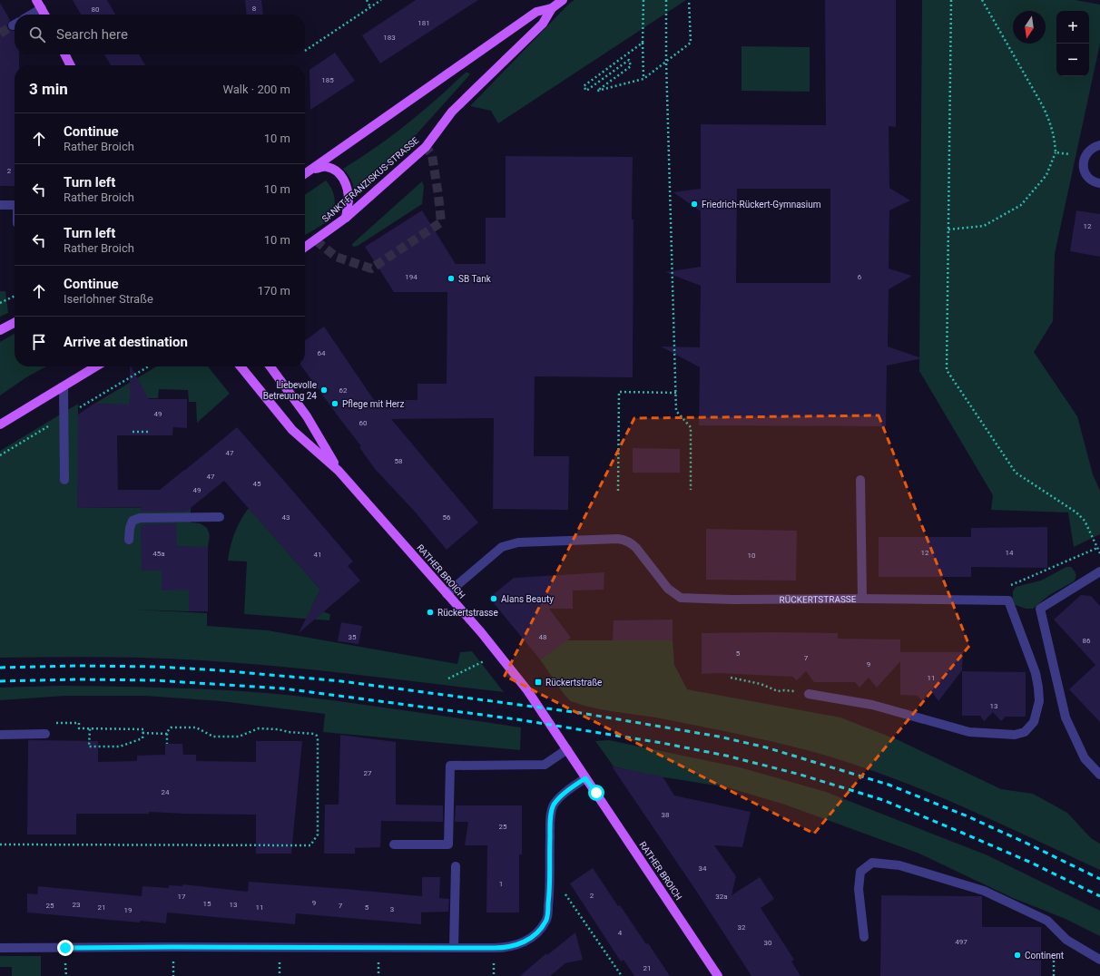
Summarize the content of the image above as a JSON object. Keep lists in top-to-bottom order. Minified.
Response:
{"streets":{"main road":["SANKT-FRANZISKUS-STRASSE","RATHER BROICH"],"street":["RÜCKERTSTRASSE"]},"crossings":[["RATHER BROICH","RÜCKERTSTRASSE"]],"places":{"other":["Friedrich-Rückert-Gymnasium","SB Tank","Liebevolle Betreuung 24","Pflege mit Herz","Alans Beauty","Rückertstrasse","Continent"],"transit":["Rückertstraße"]},"house_numbers":["8","80","181","183","185","2","12","194","6","64","62","49","60","47","58","47","45","49","43","56","12","14","45a","41","10","35","48","86","5","7","9","11","13","27","24","38","25","34","1","2","17","32a","9","15","23","13","25","7","21","11","5","3","19","32","4","497","30","21"],"north":"bottom","page":{"map_buttons":["+","−"],"search":"Search here","heading":["3 min","Walk · 200 m"],"list":[["Continue","Rather Broich","10 m"],["Turn left","Rather Broich","10 m"],["Turn left","Rather Broich","10 m"],["Continue","Iserlohner Straße","170 m"],"Arrive at destination"]}}
